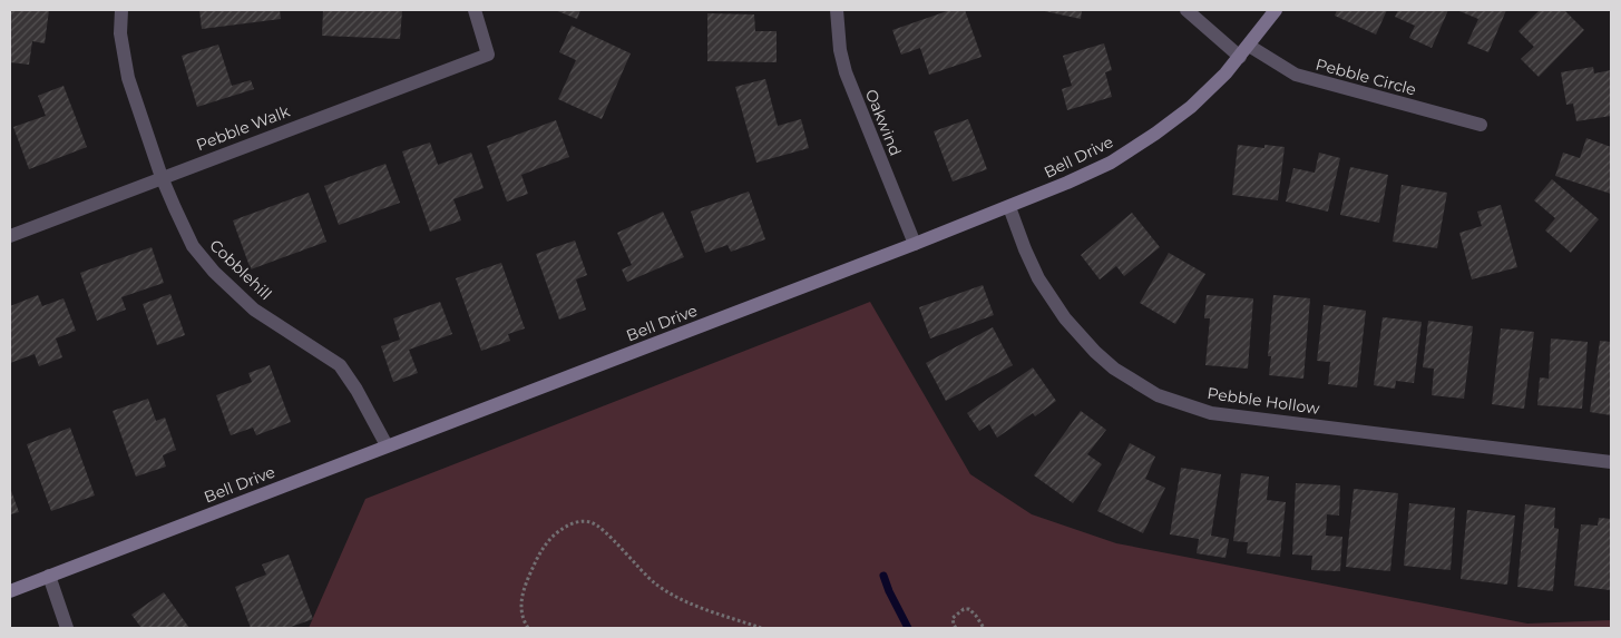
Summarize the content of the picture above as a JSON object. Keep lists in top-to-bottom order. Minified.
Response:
{"streets":{"street":["Pebble Circle","Oakwind","Pebble Walk","Bell Drive","Cobblehill","Pebble Hollow"]},"crossings":[["Pebble Circle","Bell Drive"],["Oakwind","Bell Drive"],["Pebble Walk","Cobblehill"],["Bell Drive","Cobblehill"],["Bell Drive","Pebble Hollow"]]}
